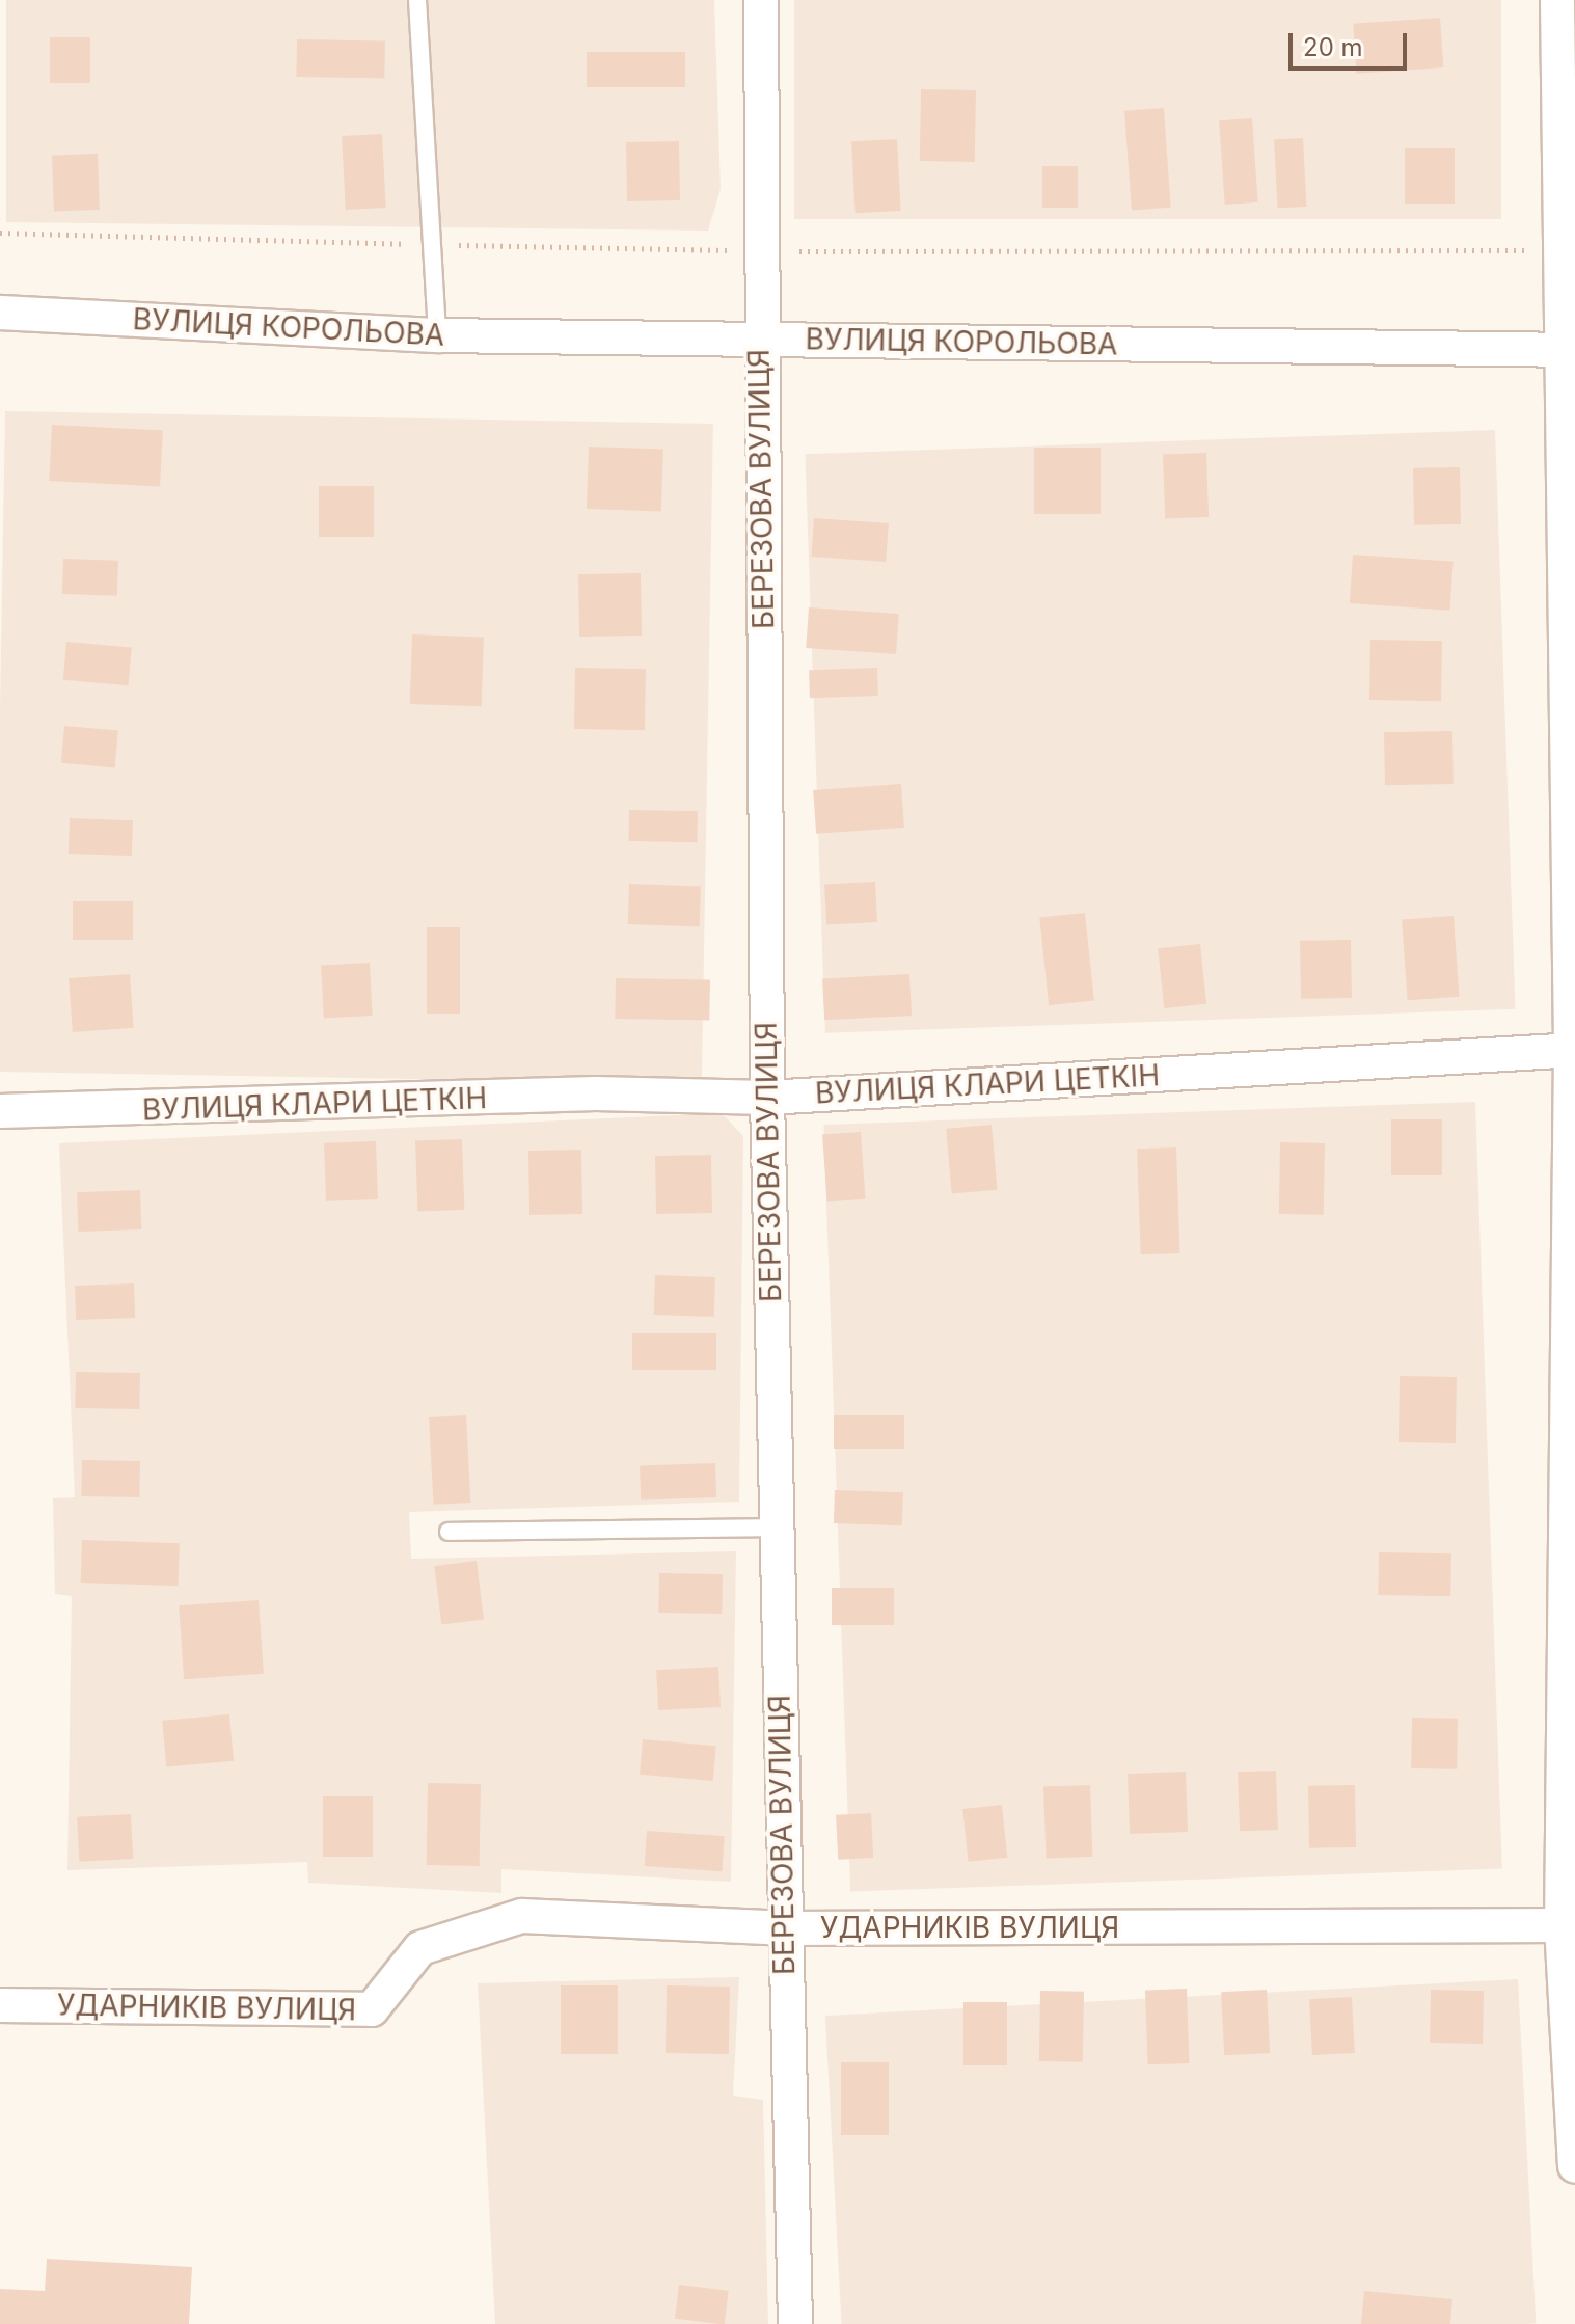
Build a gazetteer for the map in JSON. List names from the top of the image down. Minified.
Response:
{"streets":{"street":["ВУЛИЦЯ КОРОЛЬОВА","БЕРЕЗОВА ВУЛИЦЯ","ВУЛИЦЯ КЛАРИ ЦЕТКІН","УДАРНИКІВ ВУЛИЦЯ"]},"crossings":[["ВУЛИЦЯ КОРОЛЬОВА","БЕРЕЗОВА ВУЛИЦЯ"],["БЕРЕЗОВА ВУЛИЦЯ","ВУЛИЦЯ КЛАРИ ЦЕТКІН"],["БЕРЕЗОВА ВУЛИЦЯ","УДАРНИКІВ ВУЛИЦЯ"]],"scale_bar":"20 m"}
